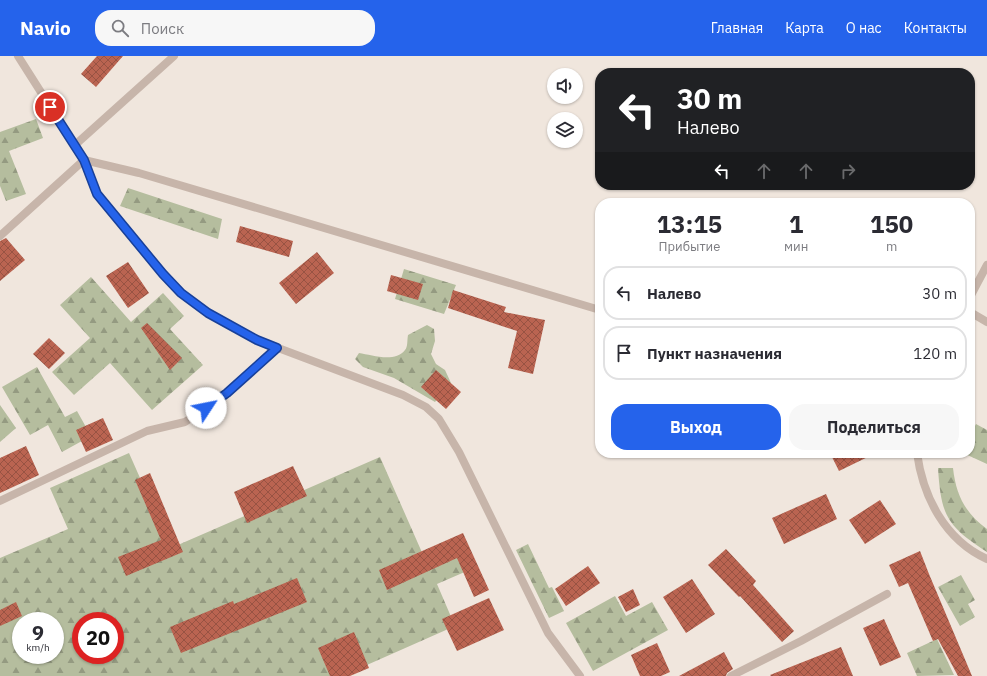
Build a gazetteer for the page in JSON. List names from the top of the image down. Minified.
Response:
{"page":{"header":"Navio","search":"Поиск","nav":["Главная","Карта","О нас","Контакты"],"turn":["30 m","Налево"],"eta":["13:15","Прибытие","1","мин","150","m"],"list":[{"name":"Налево","value":"30 m"},{"name":"Пункт назначения","value":"120 m"}],"buttons":["Выход","Поделиться"],"speed":"9 km/h","limit":"20"}}
